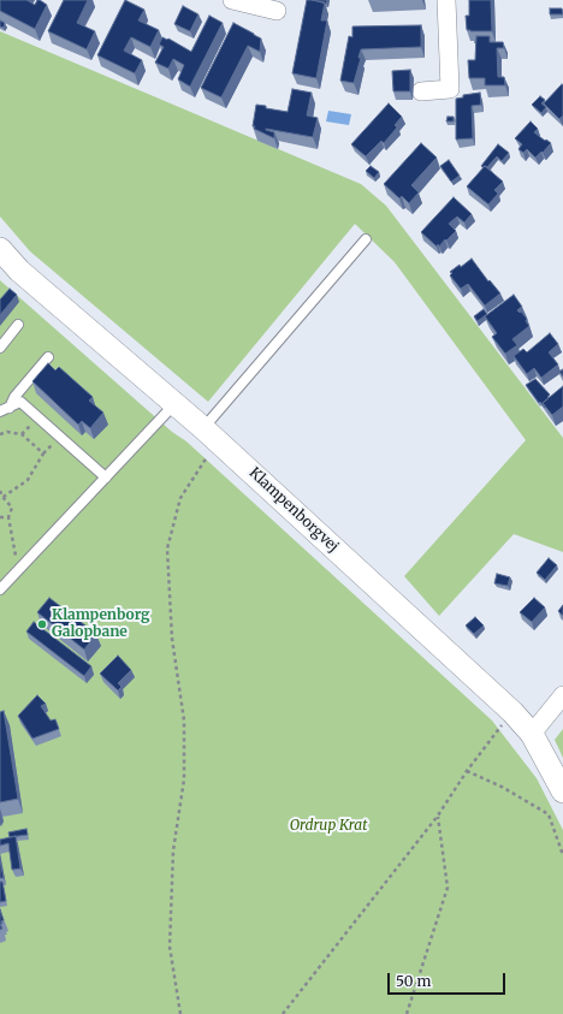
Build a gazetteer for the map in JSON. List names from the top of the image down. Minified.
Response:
{"streets":{"street":["Klampenborgvej"]},"parks":["Ordrup Krat"],"places":["Klampenborg Galopbane"],"scale_bar":"50 m"}
